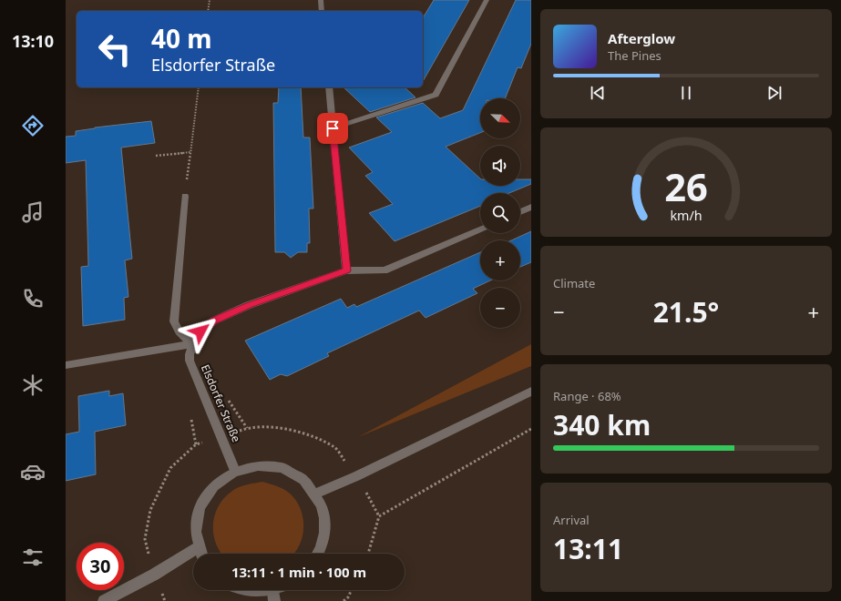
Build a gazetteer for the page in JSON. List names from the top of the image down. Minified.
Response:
{"streets":{"street":["Elsdorfer Straße"]},"north":"bottom right","page":{"tabs":"13:10","turn":["40 m","Elsdorfer Straße"],"song":["Afterglow","The Pines"],"map_buttons":["+","−"],"tile":["Climate",["Range · 68%","340 km"],["Arrival","13:11"]],"heat":["−","21.5°","+"],"limit":"30","trip":"13:11 · 1 min · 100 m","gauge":["26","km/h"]}}
